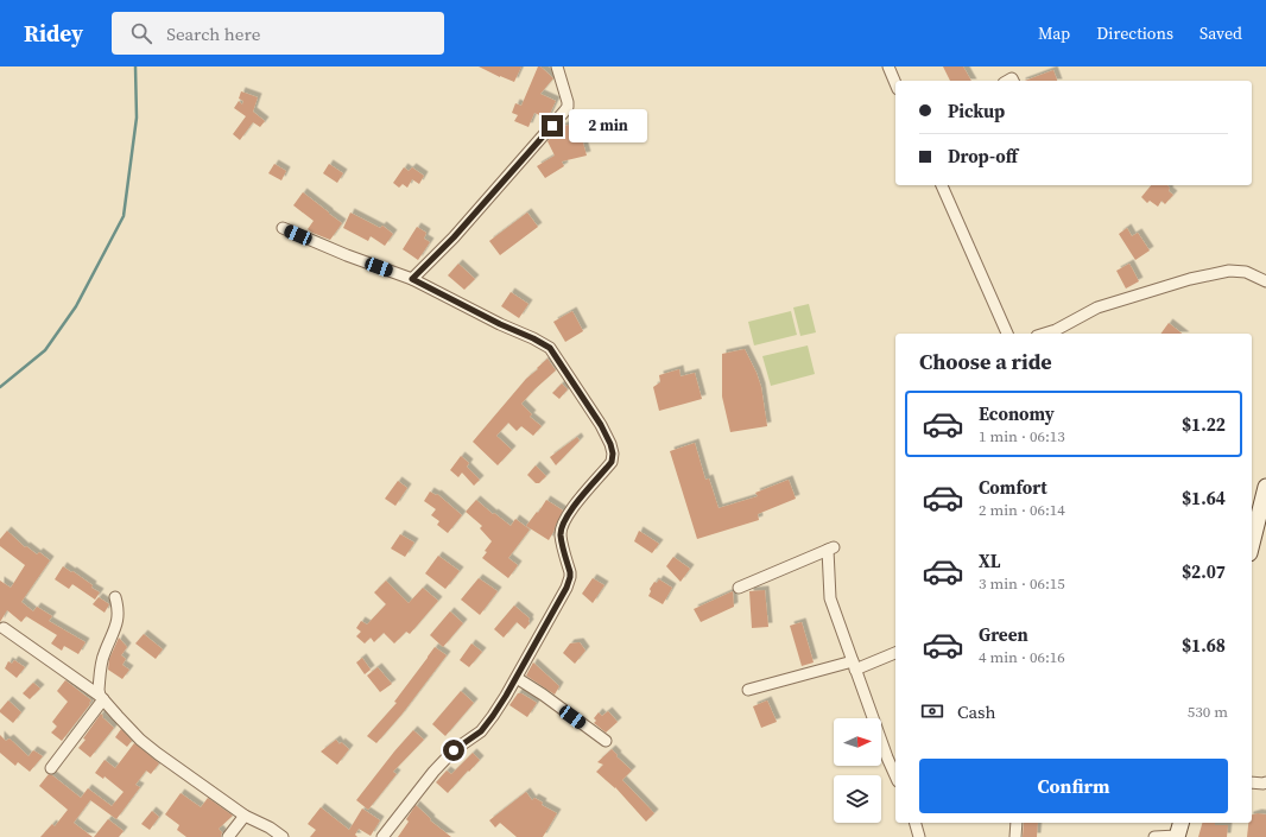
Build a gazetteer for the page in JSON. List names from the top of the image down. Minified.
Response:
{"north":"right","page":{"header":"Ridey","search":"Search here","nav":["Map","Directions","Saved"],"banner":["Pickup","Drop-off"],"bubble":"2 min","heading":"Choose a ride","list":[{"name":"Economy","note":"1 min · 06:13","value":"$1.22"},{"name":"Comfort","note":"2 min · 06:14","value":"$1.64"},{"name":"XL","note":"3 min · 06:15","value":"$2.07"},{"name":"Green","note":"4 min · 06:16","value":"$1.68"}],"pay":["Cash","530 m"],"buttons":"Confirm"}}
